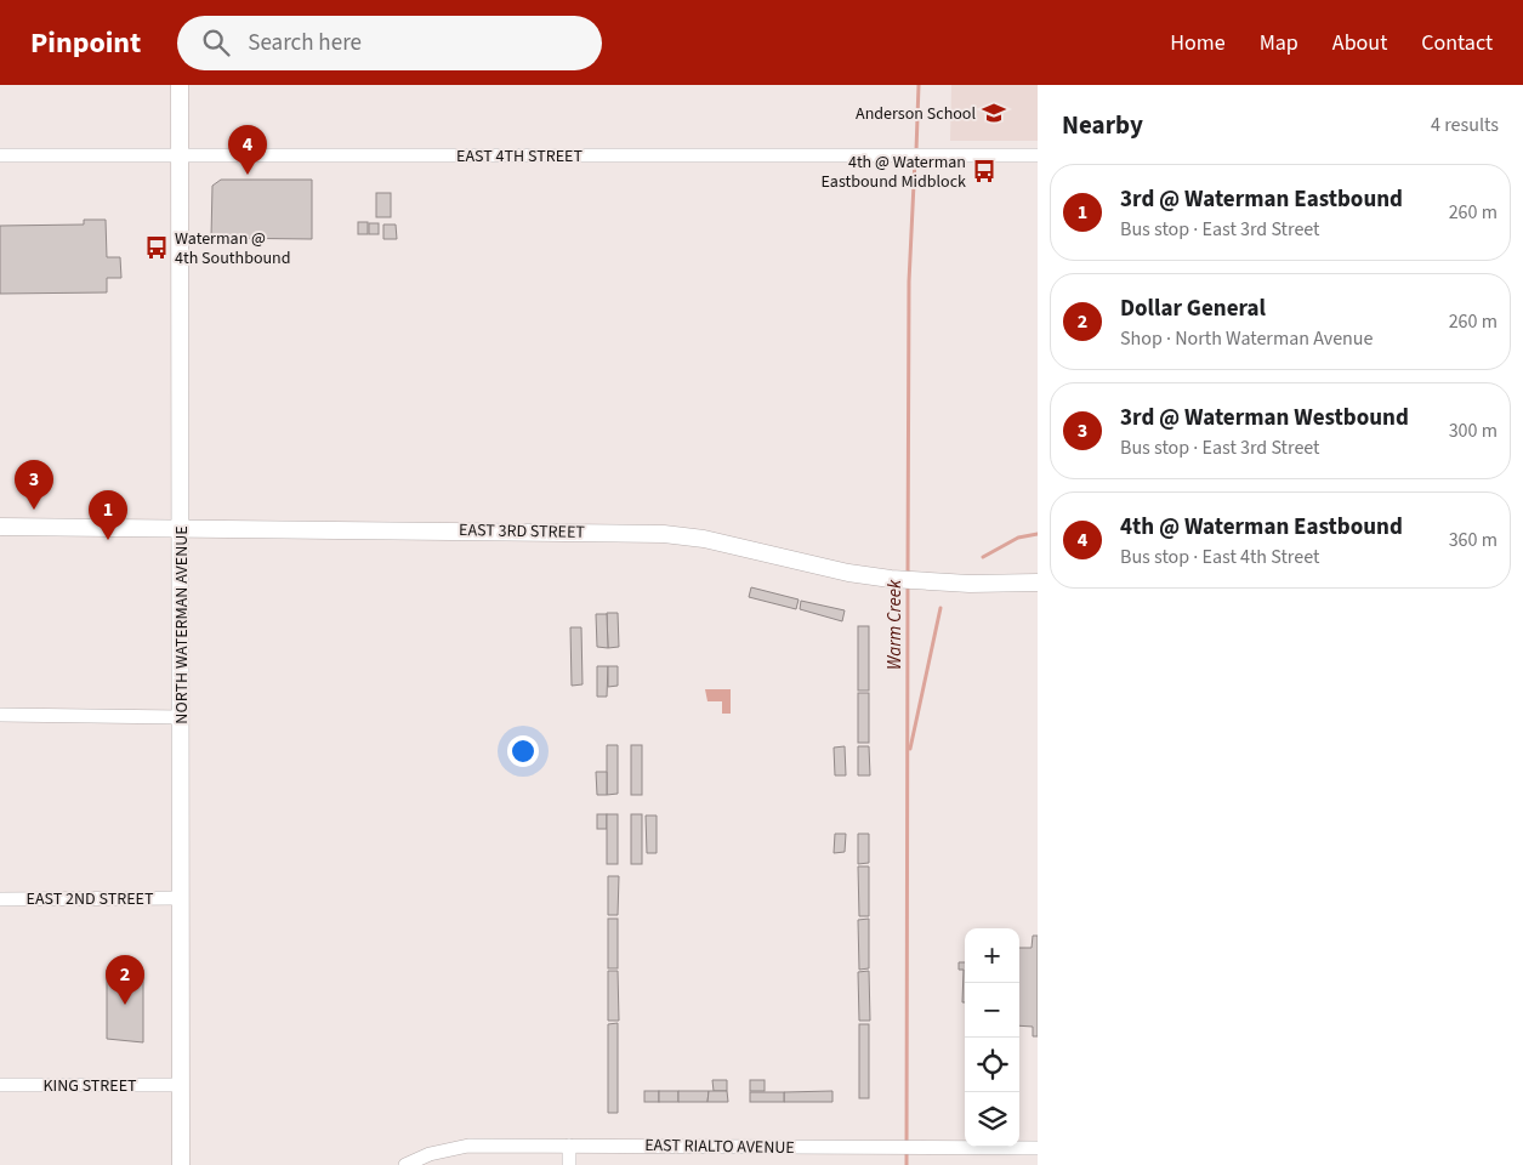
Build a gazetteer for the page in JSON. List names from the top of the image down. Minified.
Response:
{"streets":{"main road":["EAST 3RD STREET","NORTH WATERMAN AVENUE"],"street":["EAST 4TH STREET","EAST 2ND STREET","KING STREET","EAST RIALTO AVENUE"]},"crossings":[["EAST 4TH STREET","NORTH WATERMAN AVENUE"],["EAST 3RD STREET","NORTH WATERMAN AVENUE"],["NORTH WATERMAN AVENUE","EAST 2ND STREET"],["NORTH WATERMAN AVENUE","KING STREET"]],"water":["Warm Creek"],"places":{"school or university":["Anderson School"],"bus stop":["4th @ Waterman Eastbound Midblock","Waterman @ 4th Southbound"]},"page":{"header":"Pinpoint","search":"Search here","nav":["Home","Map","About","Contact"],"heading":["Nearby","4 results"],"pins":["4","3","1","2"],"list":[{"mark":"1","name":"3rd @ Waterman Eastbound","note":"Bus stop · East 3rd Street","value":"260 m"},{"mark":"2","name":"Dollar General","note":"Shop · North Waterman Avenue","value":"260 m"},{"mark":"3","name":"3rd @ Waterman Westbound","note":"Bus stop · East 3rd Street","value":"300 m"},{"mark":"4","name":"4th @ Waterman Eastbound","note":"Bus stop · East 4th Street","value":"360 m"}],"map_buttons":["+","−"]}}
